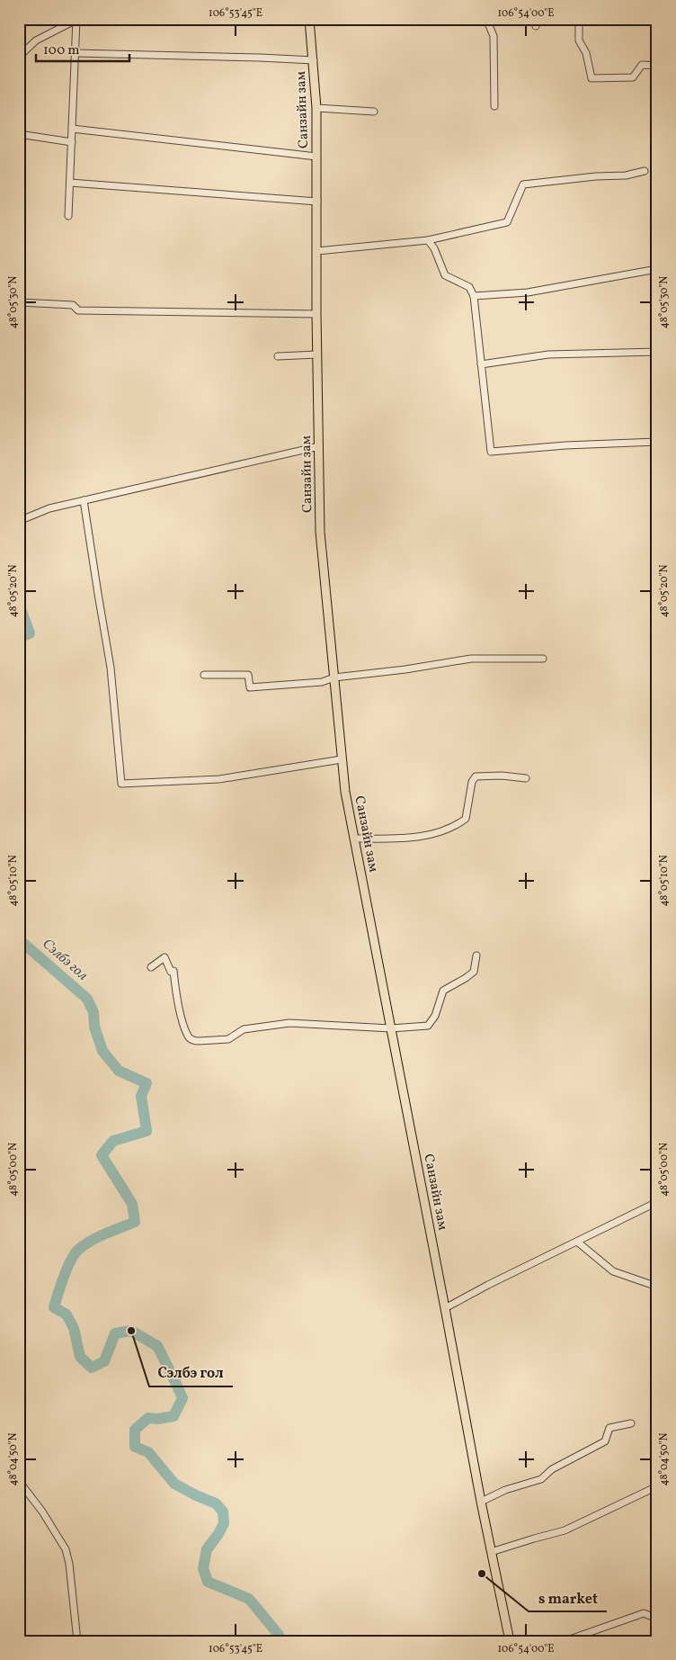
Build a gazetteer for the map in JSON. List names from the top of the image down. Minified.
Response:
{"streets":{"main road":["Санзайн зам"]},"water":["Сэлбэ гол"],"places":["Сэлбэ гол","s market"],"scale_bar":"100 m","coordinates":["106°53'45\"E","106°54'00\"E","48°05'30\"N","48°05'20\"N","48°05'10\"N","48°05'00\"N","48°04'50\"N"]}
